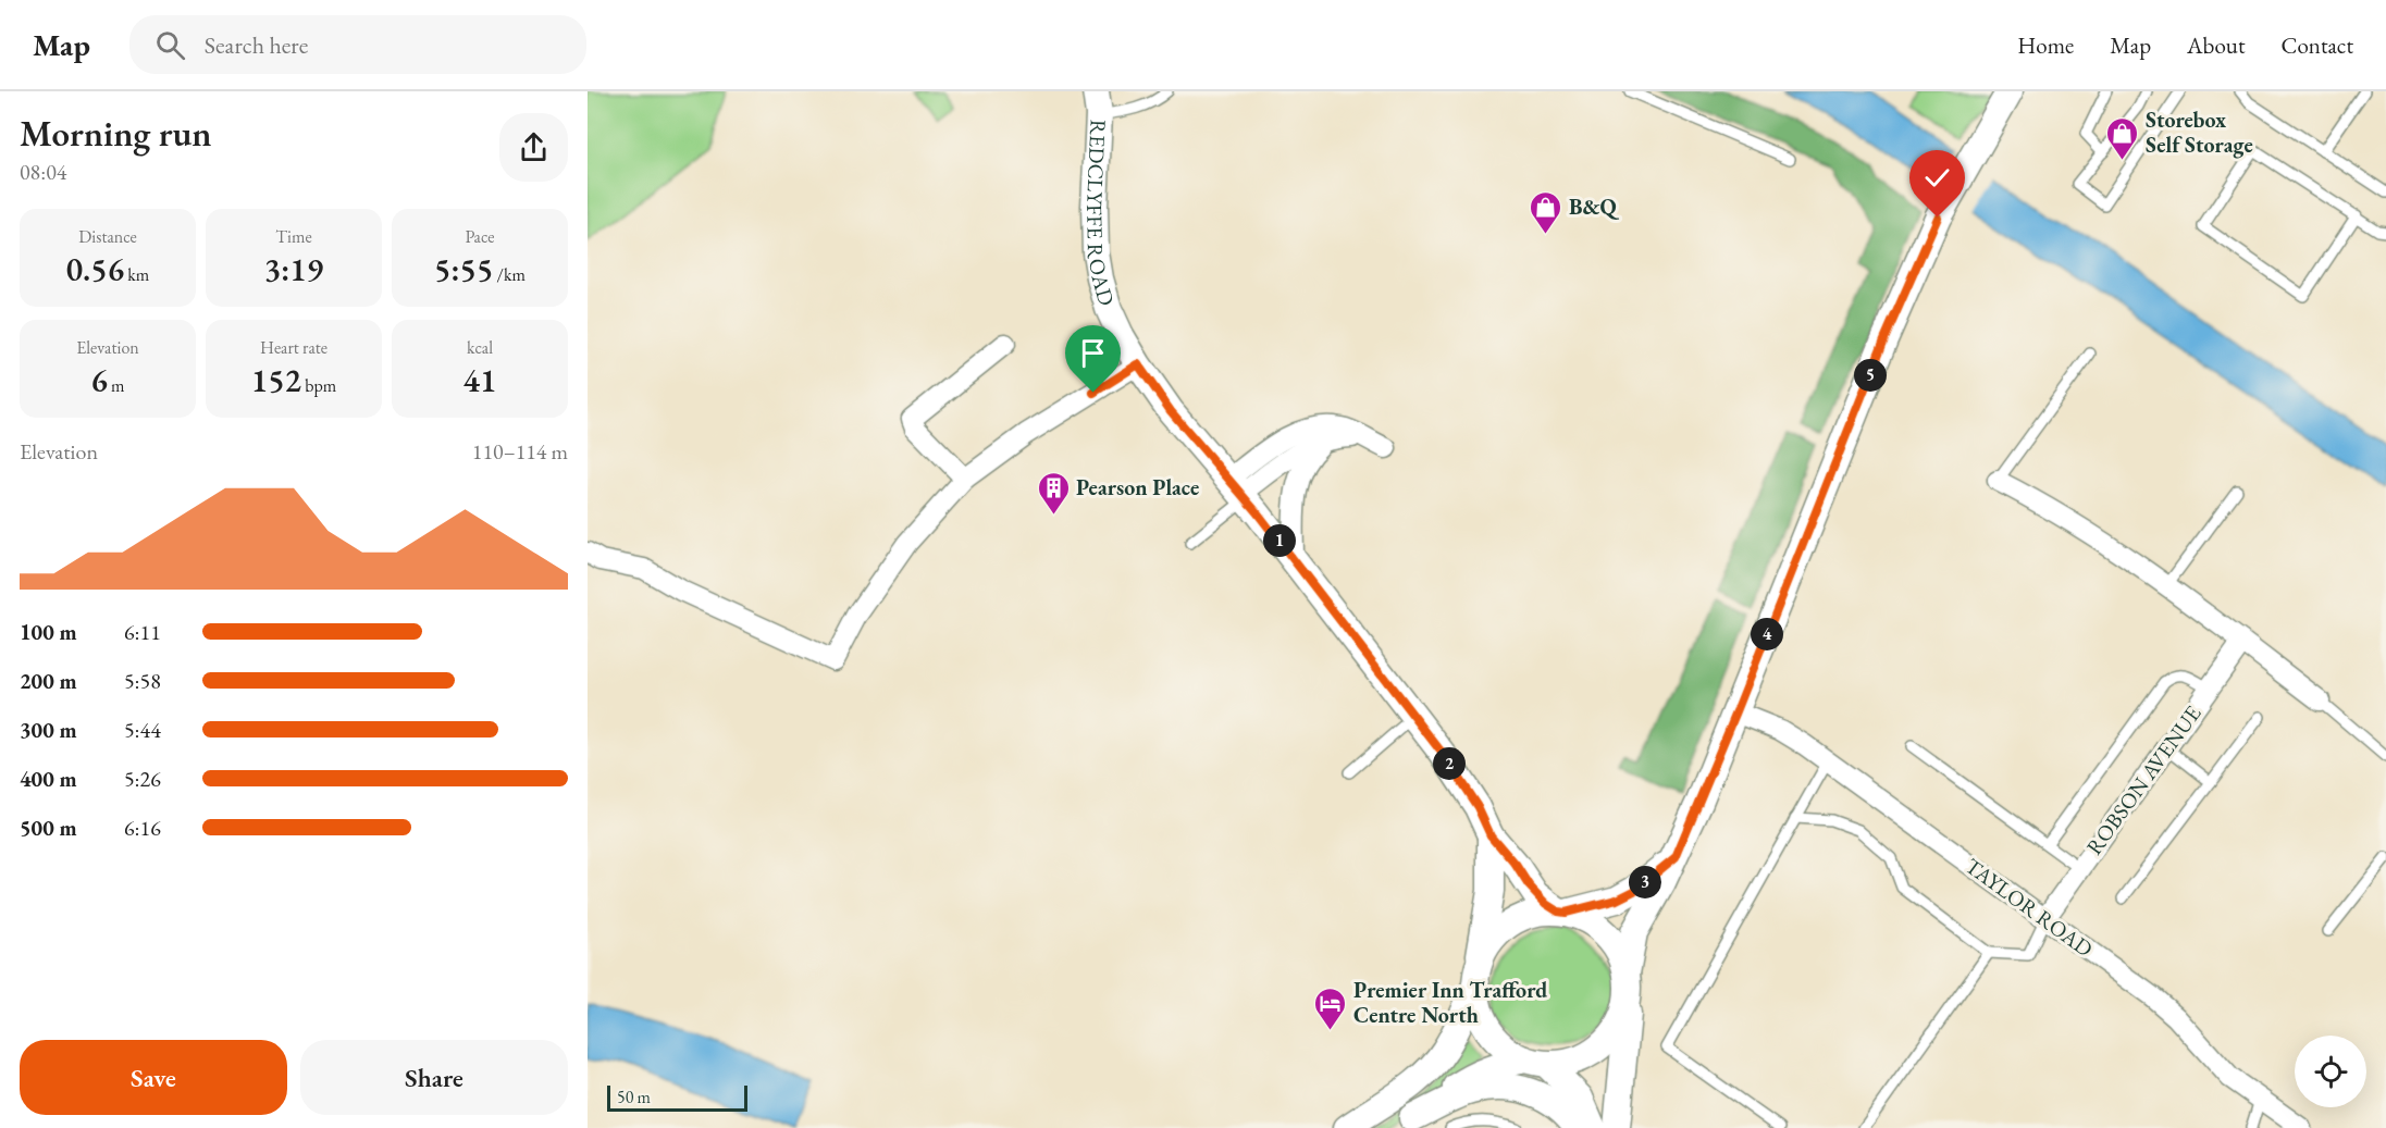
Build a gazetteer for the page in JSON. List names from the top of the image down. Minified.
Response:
{"streets":{"main road":["REDCLYFFE ROAD"],"street":["ROBSON AVENUE","TAYLOR ROAD"]},"crossings":[["ROBSON AVENUE","TAYLOR ROAD"]],"places":{"shop":["Storebox Self Storage","B&Q"],"building":["Pearson Place"],"hotel":["Premier Inn Trafford Centre North"]},"scale_bar":"50 m","page":{"header":"Map","search":"Search here","nav":["Home","Map","About","Contact"],"heading":["Morning run","08:04"],"stats":[["Distance","0.56 km"],["Time","3:19"],["Pace","5:55 /km"],["Elevation","6 m"],["Heart rate","152 bpm"],["kcal","41"]],"pins":["5","1","4","2","3"],"chart":["Elevation","110–114 m"],"list":[{"name":"100 m","note":"6:11"},{"name":"200 m","note":"5:58"},{"name":"300 m","note":"5:44"},{"name":"400 m","note":"5:26"},{"name":"500 m","note":"6:16"}],"buttons":["Save","Share"],"scale":"50 m"}}
